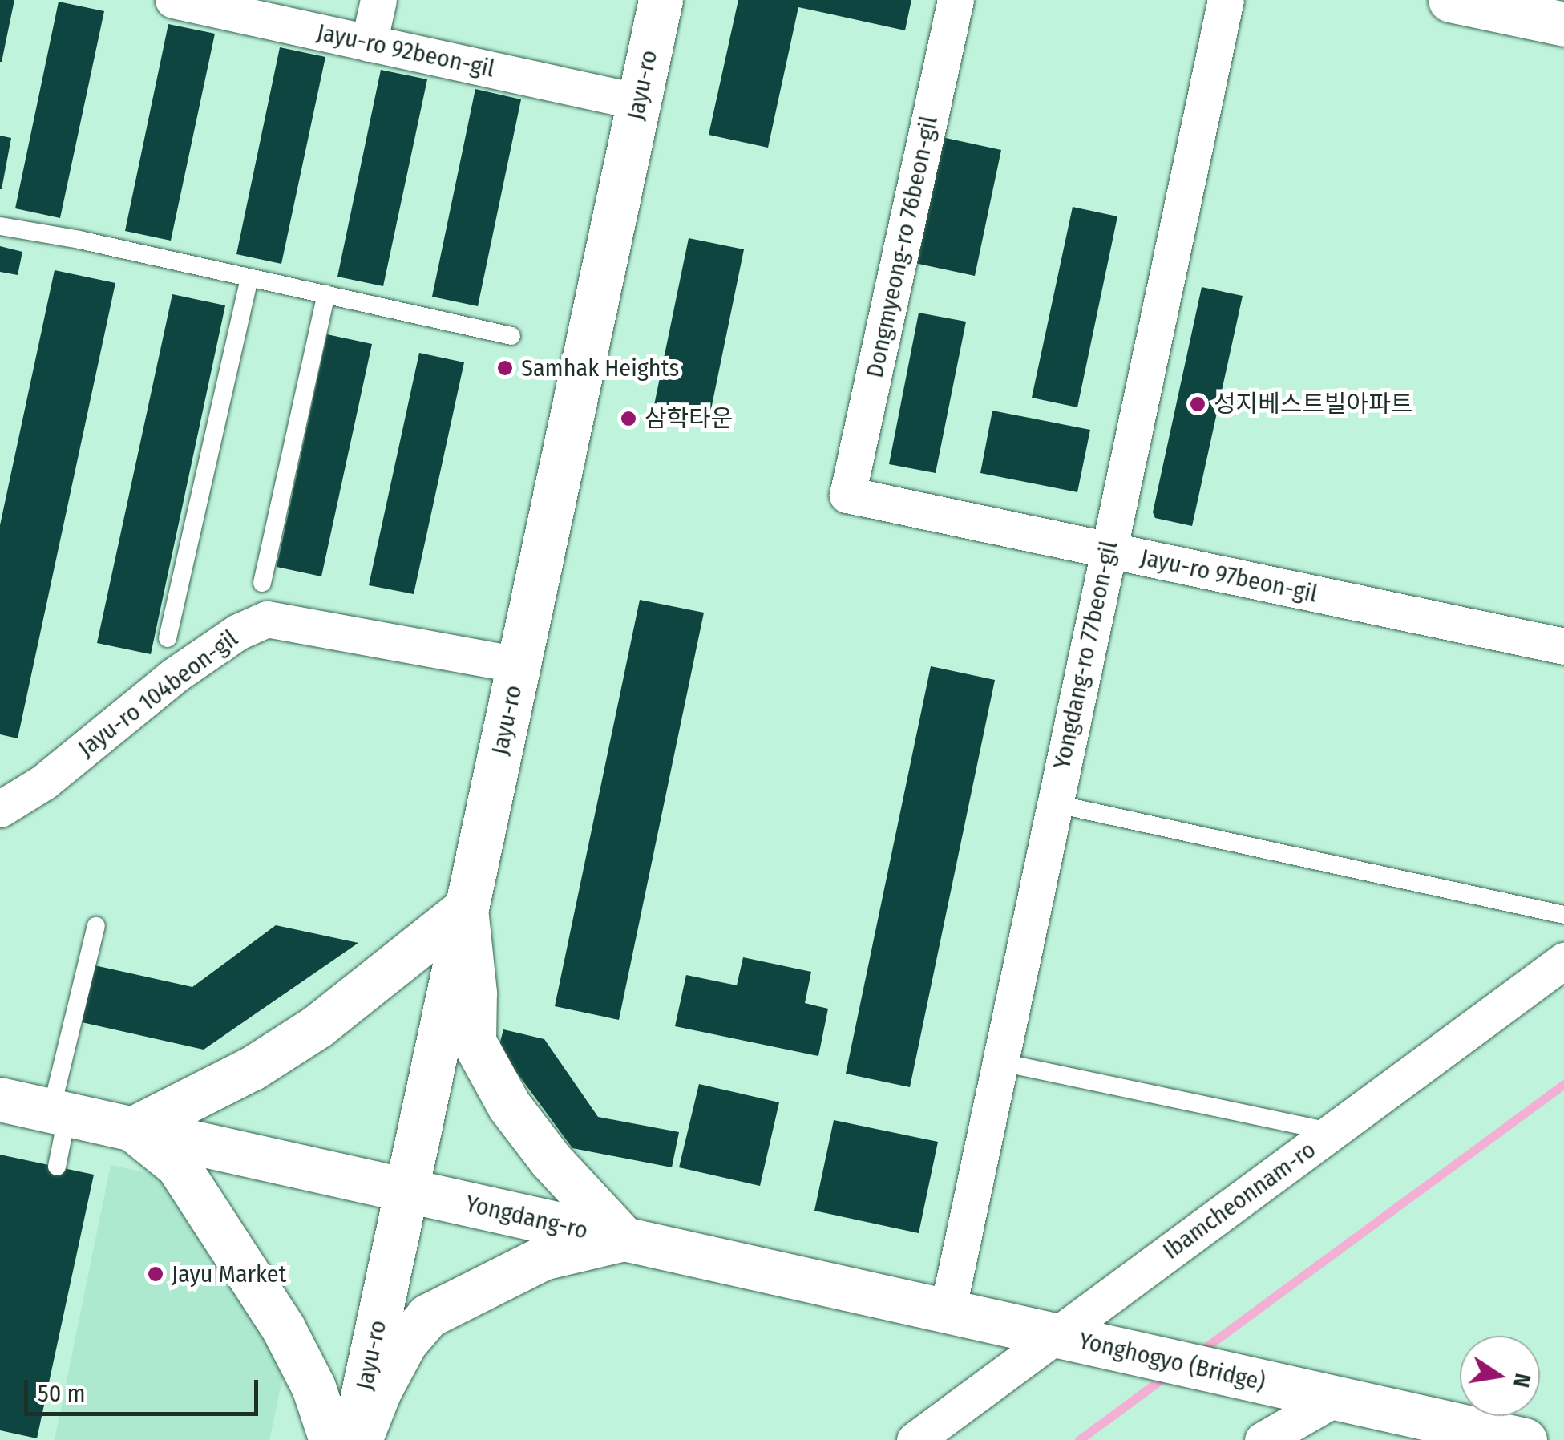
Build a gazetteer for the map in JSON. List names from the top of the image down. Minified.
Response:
{"streets":{"street":["Jayu-ro 92beon-gil","Jayu-ro","Dongmyeong-ro 76beon-gil","Jayu-ro 97beon-gil","Yongdang-ro 77beon-gil","Jayu-ro 104beon-gil","Ibamcheonnam-ro","Yongdang-ro","Yonghogyo (Bridge)"]},"crossings":[["Jayu-ro 92beon-gil","Jayu-ro"],["Jayu-ro","Jayu-ro 104beon-gil"],["Jayu-ro","Yongdang-ro"],["Dongmyeong-ro 76beon-gil","Jayu-ro 97beon-gil"],["Jayu-ro 97beon-gil","Yongdang-ro 77beon-gil"],["Yongdang-ro 77beon-gil","Yongdang-ro"],["Ibamcheonnam-ro","Yongdang-ro"],["Ibamcheonnam-ro","Yonghogyo (Bridge)"],["Yongdang-ro","Yonghogyo (Bridge)"]],"places":["Samhak Heights","성지베스트빌아파트","삼학타운","Jayu Market"],"scale_bar":"50 m","north":"right"}
